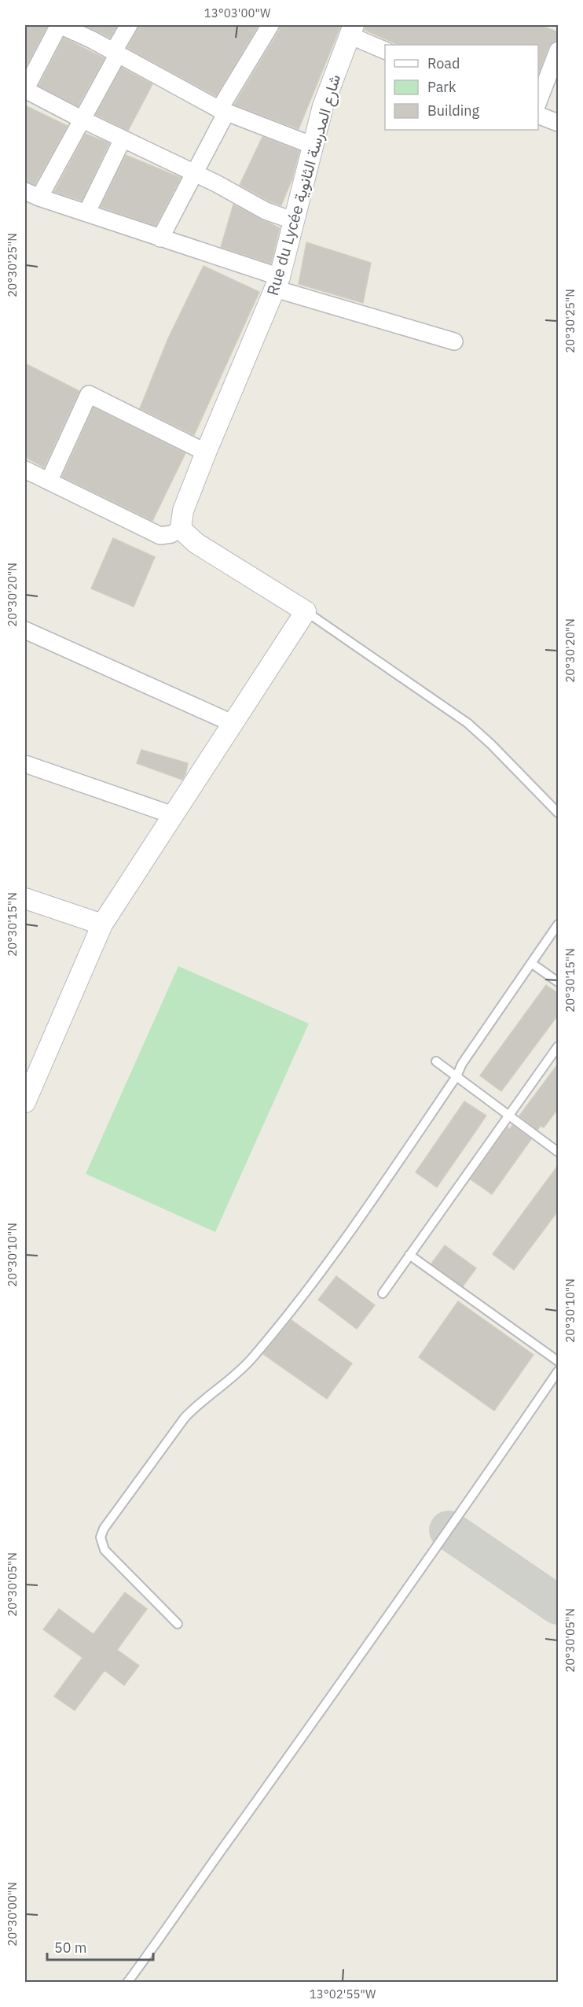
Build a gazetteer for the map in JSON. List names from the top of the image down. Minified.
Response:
{"streets":{"street":["Rue du Lycée شارع المدرسة الثانوية"]},"legend":["Road","Park","Building"],"scale_bar":"50 m","coordinates":["13°03'00\"W","20°30'25\"N","20°30'20\"N","20°30'15\"N","20°30'10\"N","20°30'05\"N","20°30'00\"N","13°02'55\"W"]}
